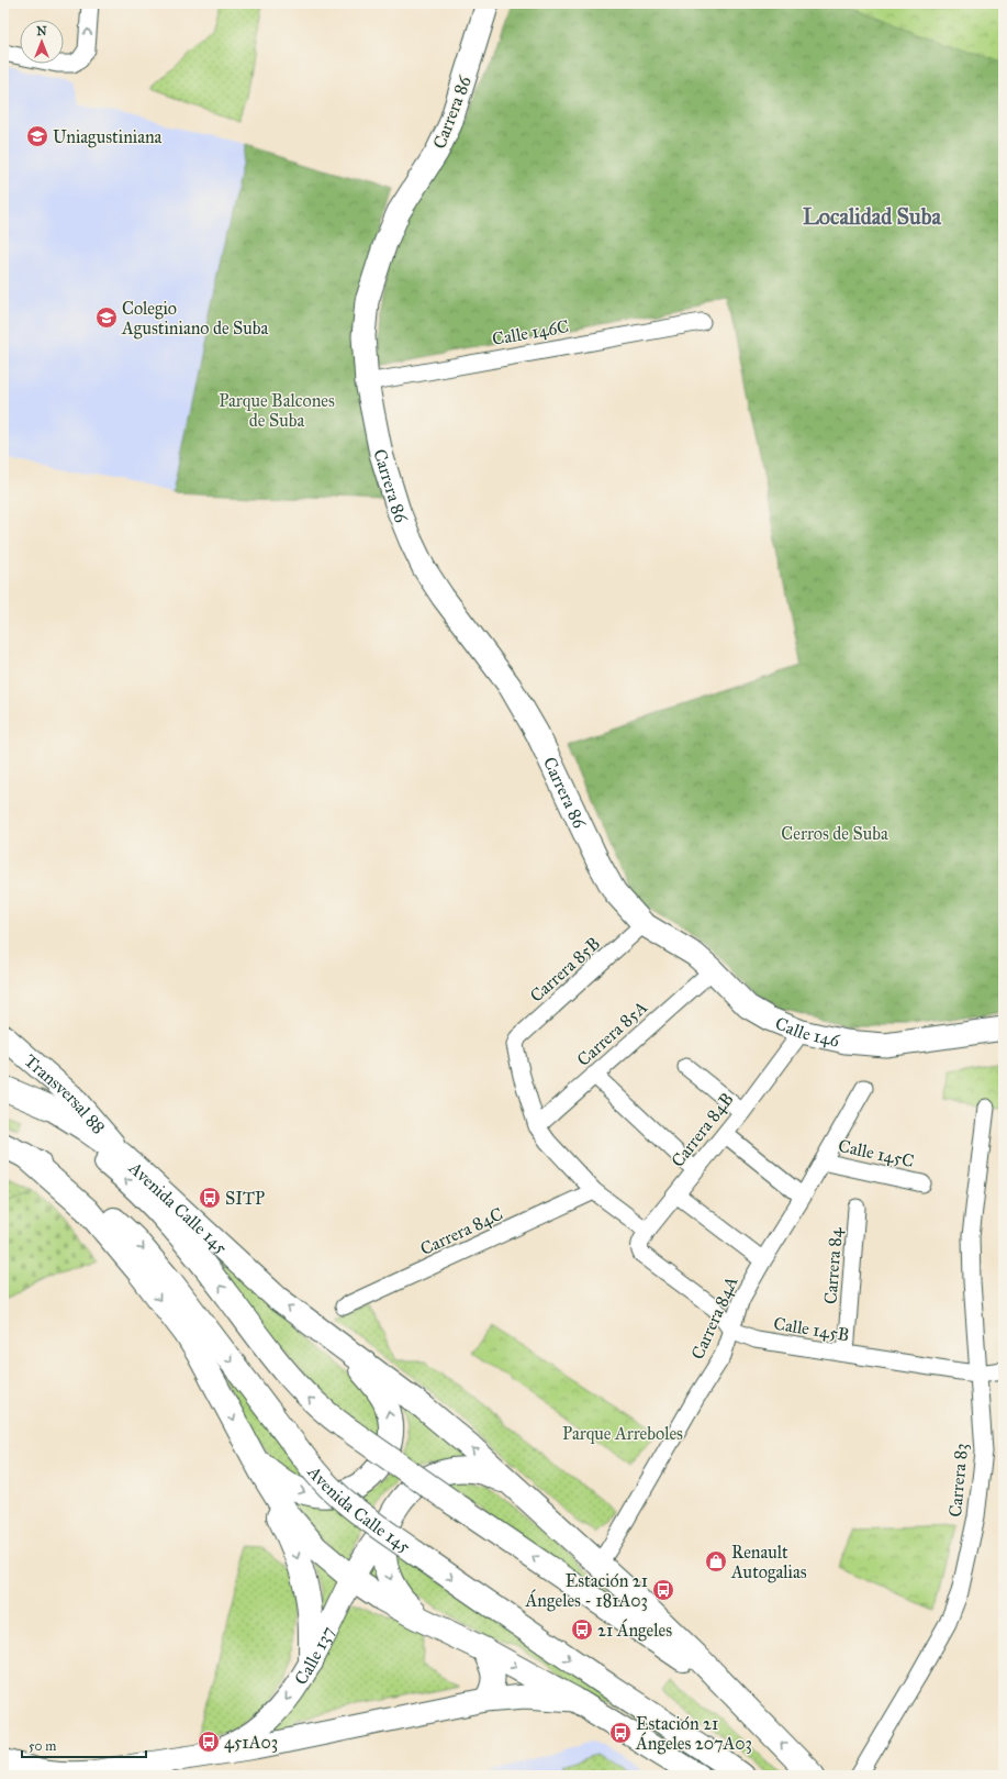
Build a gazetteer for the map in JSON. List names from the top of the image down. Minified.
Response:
{"streets":{"main road":["Avenida Calle 145"],"street":["Carrera 86","Calle 146C","Carrera 85B","Calle 146","Carrera 85A","Transversal 88","Carrera 84B","Calle 145C","Carrera 84C","Carrera 84","Carrera 84A","Calle 145B","Carrera 83","Calle 137"]},"crossings":[["Carrera 86","Calle 146C"],["Carrera 86","Carrera 85B"],["Carrera 86","Calle 146"],["Carrera 85B","Calle 146"],["Carrera 85B","Carrera 85A"],["Calle 146","Carrera 85A"],["Calle 146","Carrera 84B"],["Transversal 88","Avenida Calle 145"],["Carrera 84B","Carrera 84A"],["Carrera 84B","Calle 145B"],["Calle 145C","Carrera 84A"],["Avenida Calle 145","Carrera 84A"],["Avenida Calle 145","Calle 137"],["Carrera 84","Calle 145B"],["Carrera 84A","Calle 145B"],["Calle 145B","Carrera 83"]],"districts":["Localidad Suba"],"parks":["Parque Balcones de Suba","Cerros de Suba","Parque Arreboles"],"places":{"school or university":["Uniagustiniana","Colegio Agustiniano de Suba"],"bus stop":["SITP","Estación 21 Ángeles - 181A03","21 Ángeles","Estación 21 Ángeles 207A03","451A03"],"shop":["Renault Autogalias"]},"scale_bar":"50 m","north":"top"}
